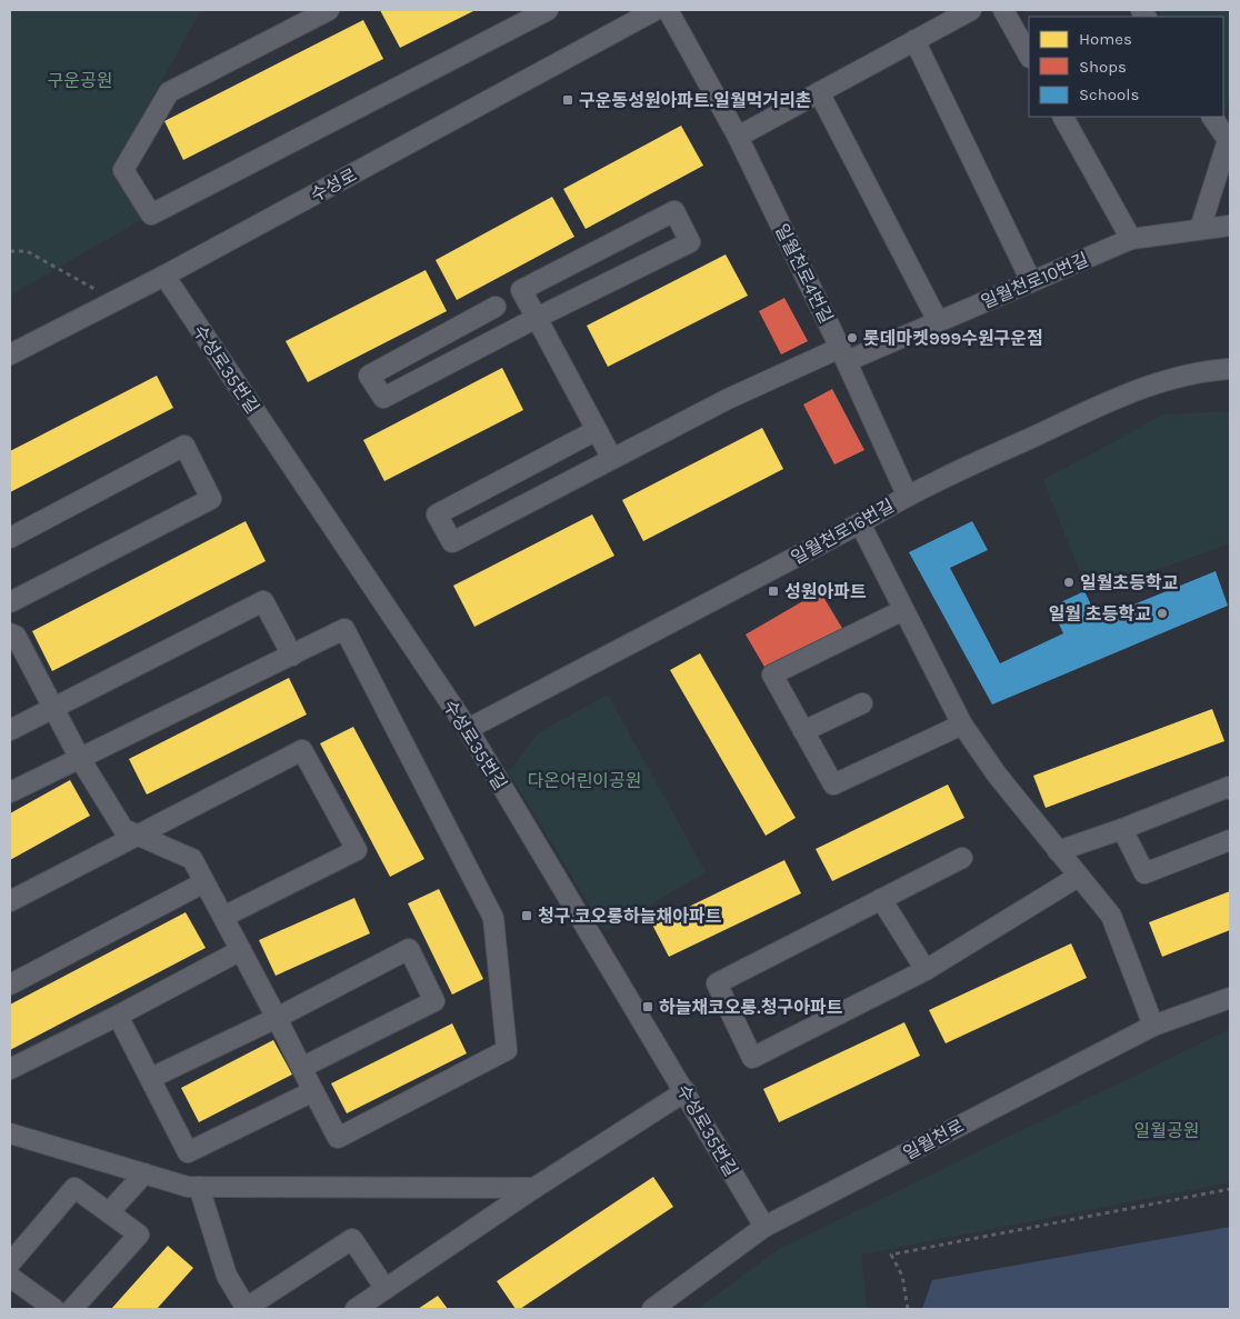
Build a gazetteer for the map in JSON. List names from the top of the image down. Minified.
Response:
{"streets":{"street":["수성로","일월천로4번길","일월천로10번길","수성로35번길","일월천로16번길","일월천로"]},"crossings":[["수성로","수성로35번길"],["일월천로4번길","일월천로10번길"],["일월천로4번길","일월천로16번길"],["수성로35번길","일월천로16번길"],["수성로35번길","일월천로"]],"parks":["구운공원","다온어린이공원","일월공원"],"places":{"transit":["구운동성원아파트.일월먹거리촌","성원아파트","청구.코오롱하늘채아파트","하늘채코오롱.청구아파트"],"other":["롯데마켓999수원구운점","일월초등학교","일월 초등학교"]},"legend":["Homes","Shops","Schools"]}
